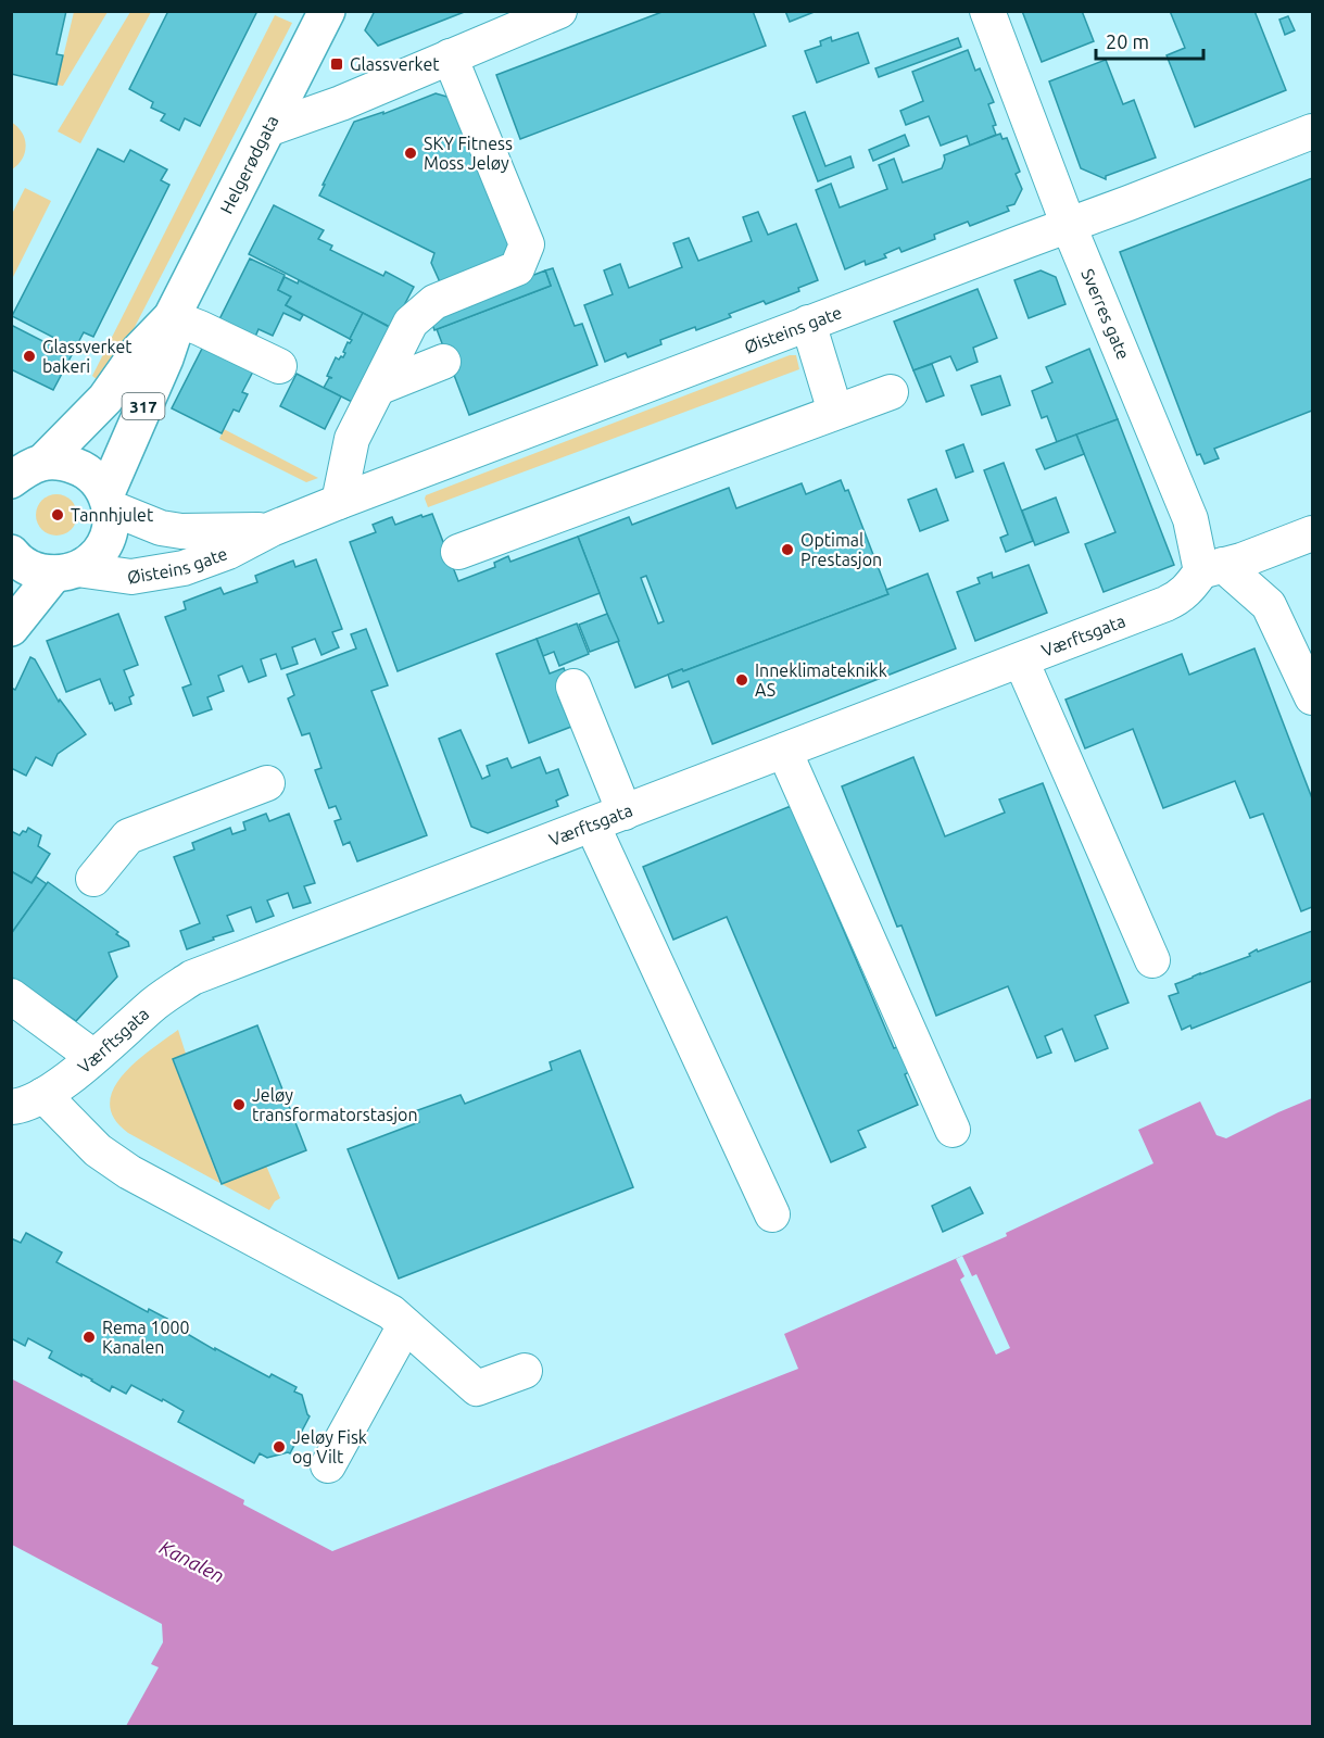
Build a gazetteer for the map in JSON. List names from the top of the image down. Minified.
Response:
{"streets":{"main road":["Helgerødgata","317"],"street":["Sverres gate","Øisteins gate","Værftsgata"]},"crossings":[["Helgerødgata","Øisteins gate"],["Helgerødgata","317"],["Sverres gate","Øisteins gate"],["Sverres gate","Værftsgata"],["Øisteins gate","317"]],"water":["Kanalen"],"places":{"transit":["Glassverket"],"other":["SKY Fitness Moss Jeløy","Glassverket bakeri","Tannhjulet","Optimal Prestasjon","Inneklimateknikk AS","Jeløy transformatorstasjon","Rema 1000 Kanalen","Jeløy Fisk og Vilt"]},"scale_bar":"20 m"}
